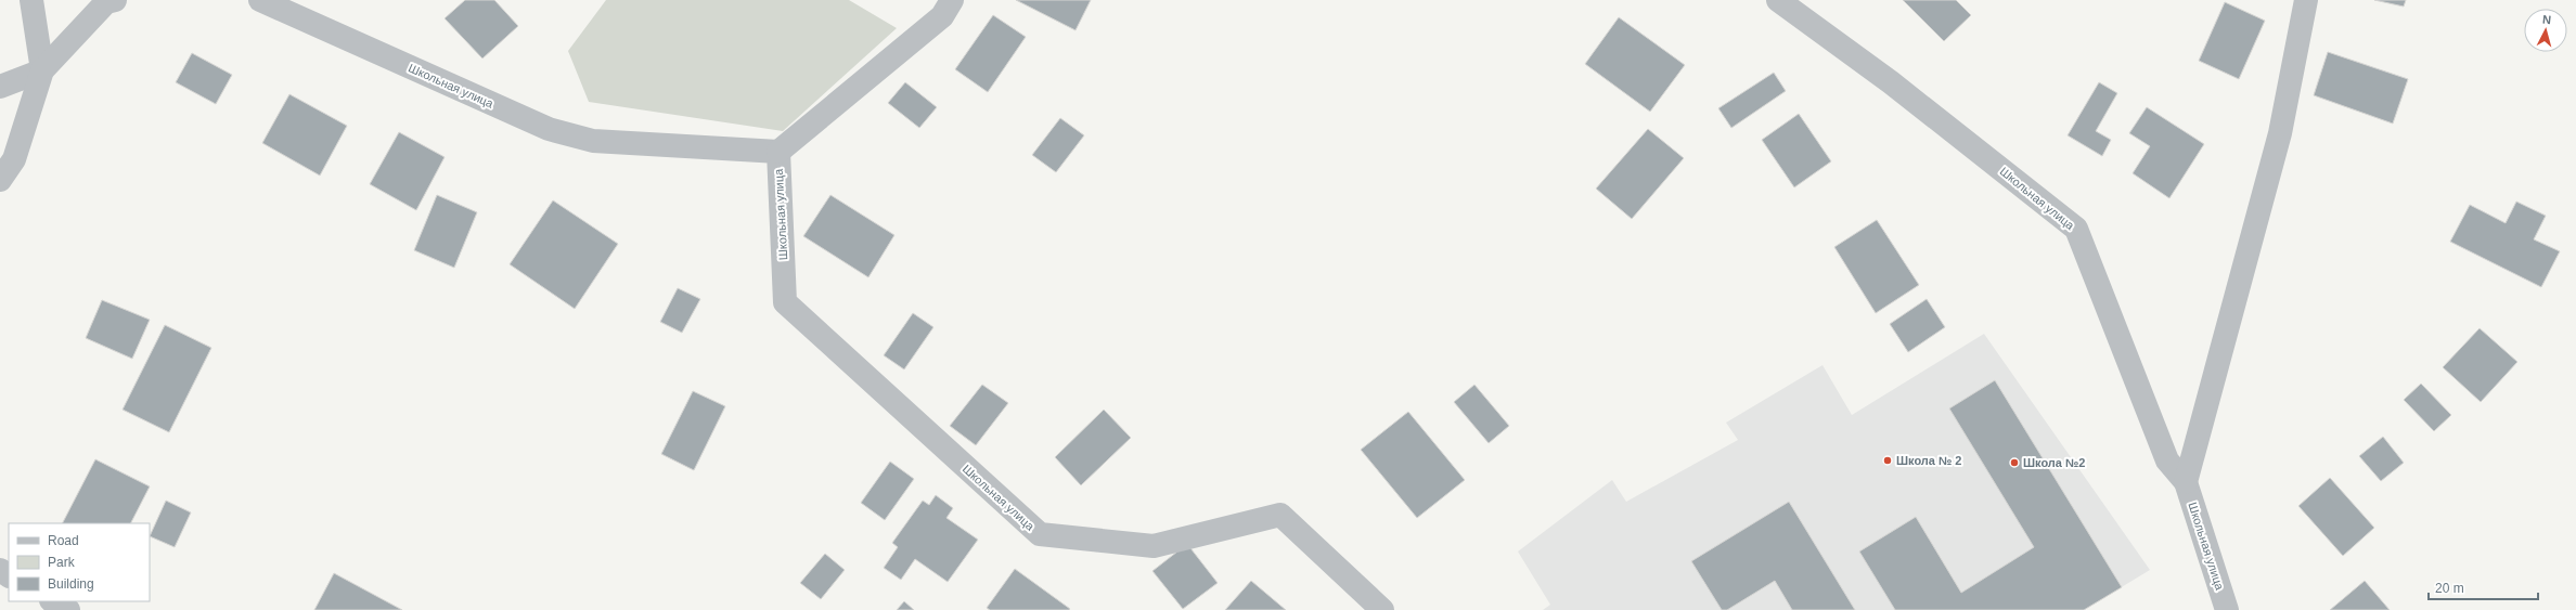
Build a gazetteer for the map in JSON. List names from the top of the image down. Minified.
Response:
{"streets":{"street":["Школьная улица"]},"places":["Школа № 2","Школа №2"],"legend":["Road","Park","Building"],"scale_bar":"20 m","north":"top"}
